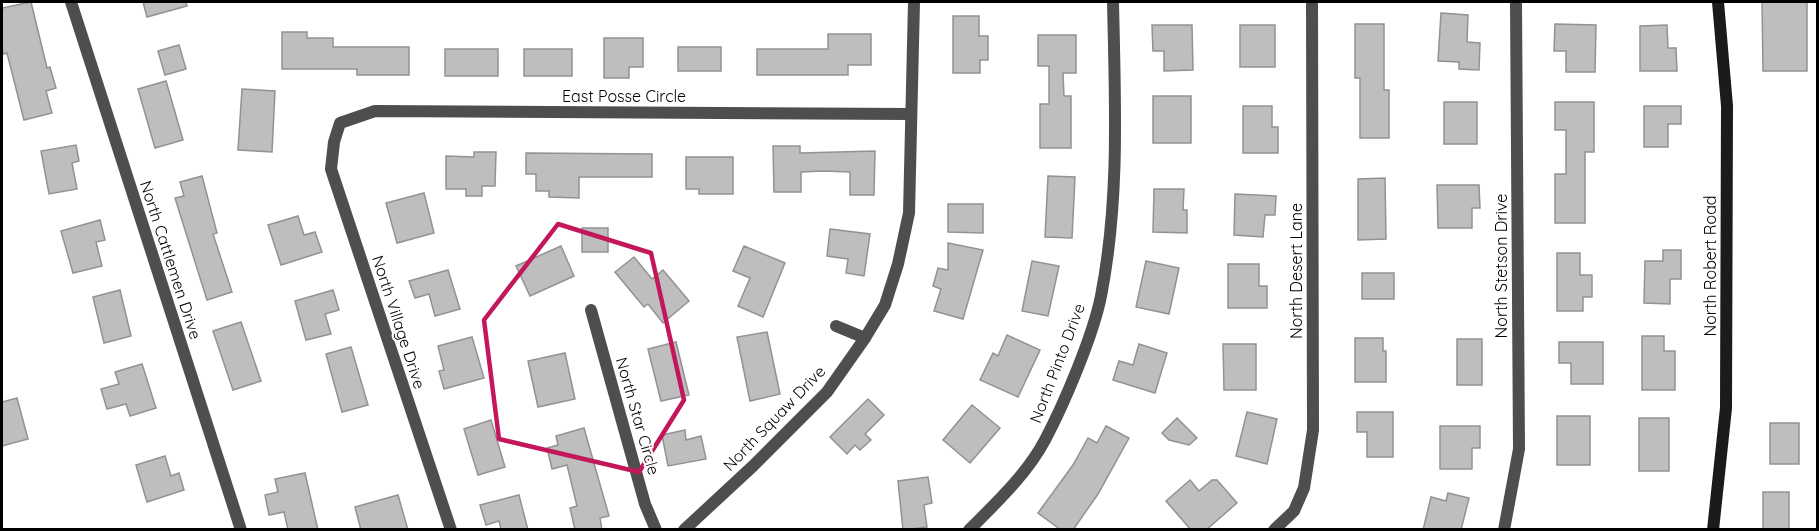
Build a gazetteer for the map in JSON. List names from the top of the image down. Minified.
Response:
{"streets":{"main road":["North Robert Road"],"street":["East Posse Circle","North Cattlemen Drive","North Stetson Drive","North Desert Lane","North Village Drive","North Pinto Drive","North Star Circle","North Squaw Drive"]},"crossings":[["East Posse Circle","North Village Drive"],["East Posse Circle","North Squaw Drive"]]}
